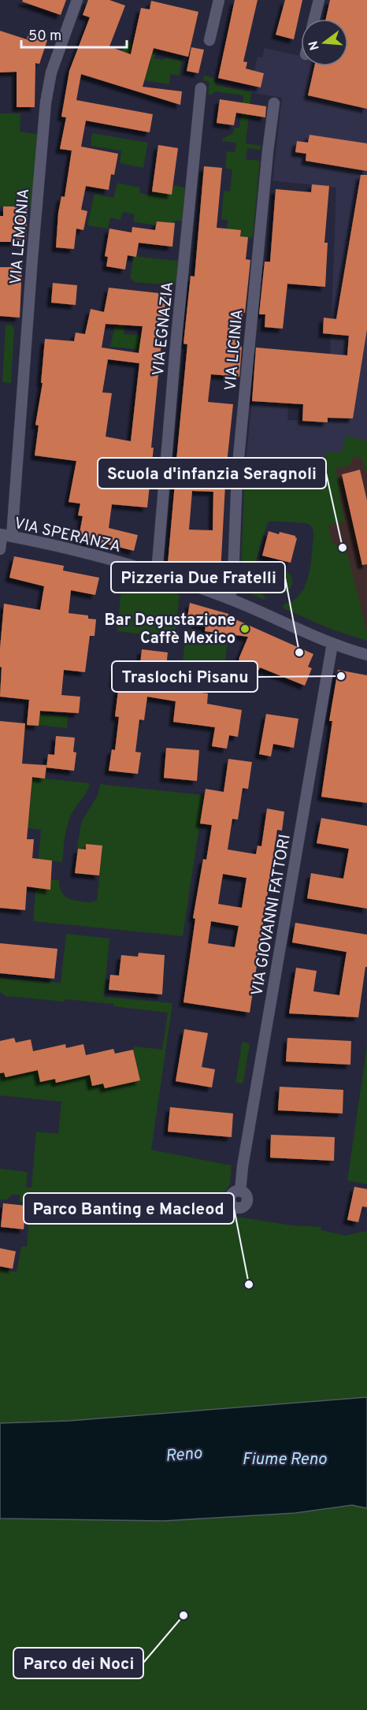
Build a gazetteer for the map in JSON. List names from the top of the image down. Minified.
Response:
{"streets":{"street":["VIA LEMONIA","VIA EGNAZIA","VIA LICINIA","VIA SPERANZA","VIA GIOVANNI FATTORI"]},"crossings":[["VIA LEMONIA","VIA SPERANZA"],["VIA EGNAZIA","VIA SPERANZA"],["VIA LICINIA","VIA SPERANZA"],["VIA SPERANZA","VIA GIOVANNI FATTORI"]],"water":["Reno","Fiume Reno"],"places":["Scuola d'infanzia Seragnoli","Bar Degustazione Caffè Mexico","Pizzeria Due Fratelli","Traslochi Pisanu","Parco Banting e Macleod","Parco dei Noci"],"scale_bar":"50 m","north":"left"}
